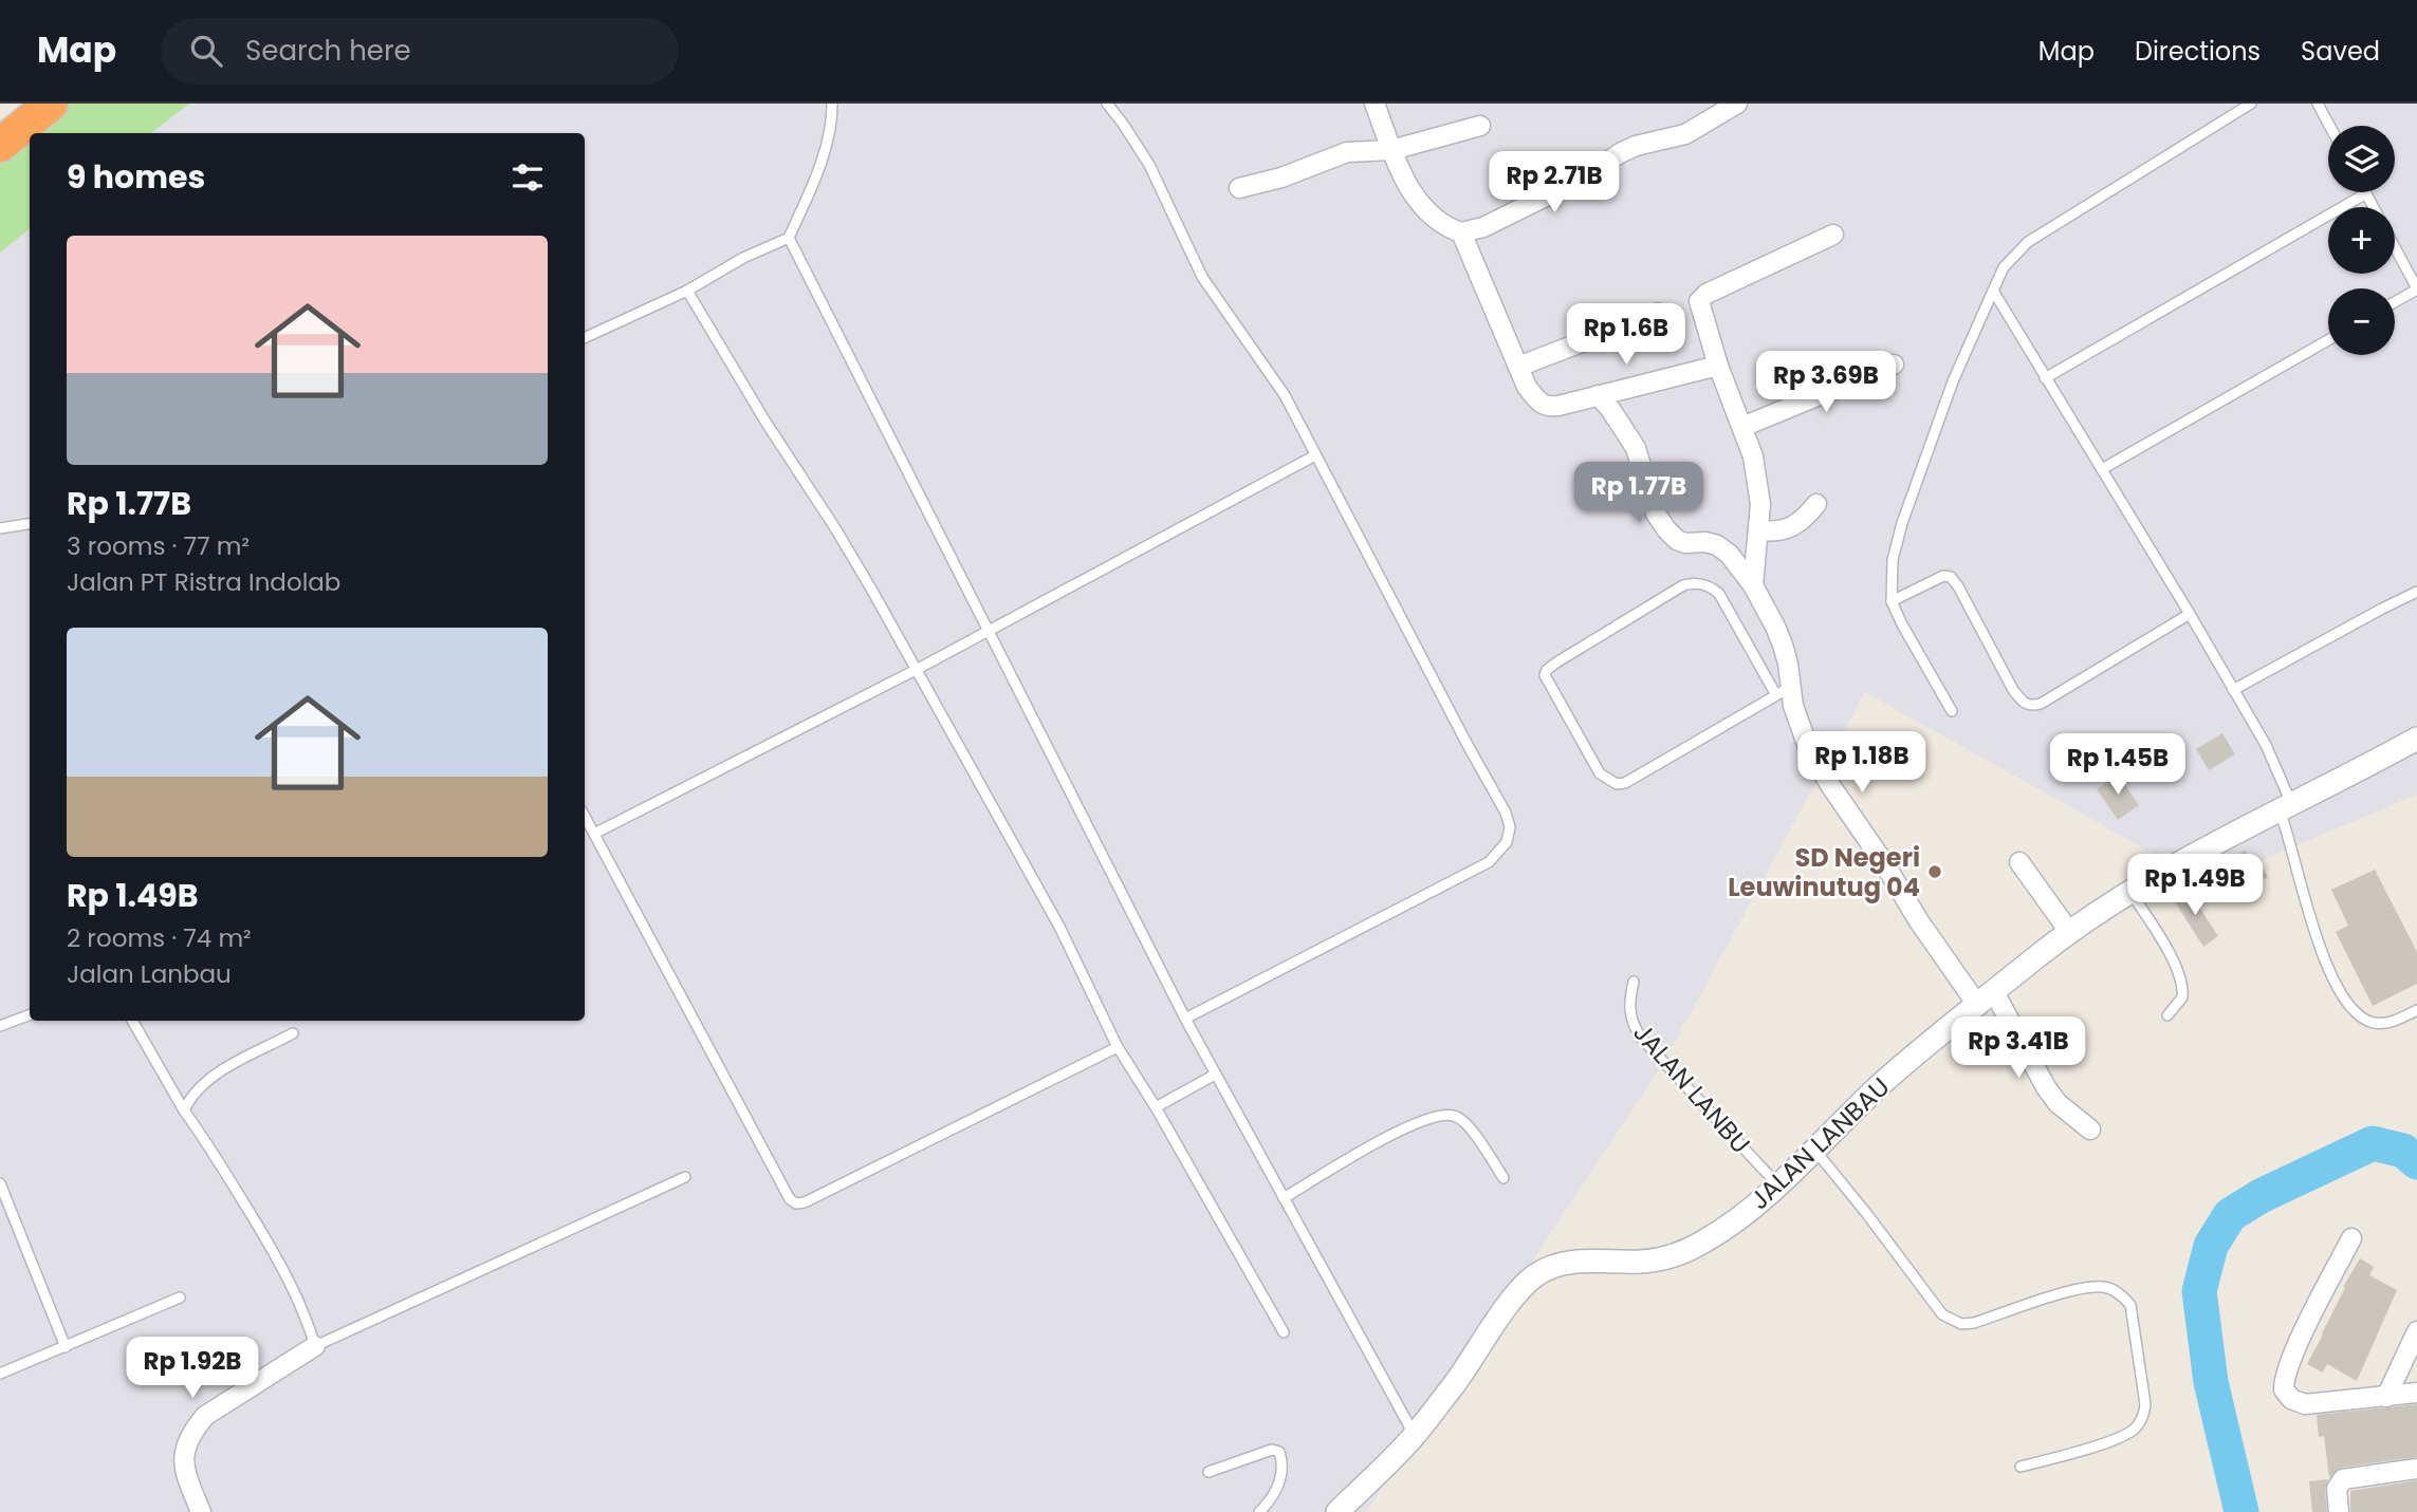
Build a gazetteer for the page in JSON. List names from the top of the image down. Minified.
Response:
{"streets":{"street":["JALAN LANBAU"],"lane":["JALAN LANBU"]},"crossings":[["JALAN LANBU","JALAN LANBAU"]],"places":["SD Negeri Leuwinutug 04"],"page":{"header":"Map","search":"Search here","nav":["Map","Directions","Saved"],"map_buttons":["+","−"],"heading":"9 homes","price":["Rp 2.71B","Rp 1.6B","Rp 3.69B","Rp 1.77B","Rp 1.18B","Rp 1.45B","Rp 1.49B","Rp 3.41B","Rp 1.92B"],"list":[{"name":"Rp 1.77B","note":"3 rooms · 77 m² · Jalan PT Ristra Indolab"},{"name":"Rp 1.49B","note":"2 rooms · 74 m² · Jalan Lanbau"}]}}
